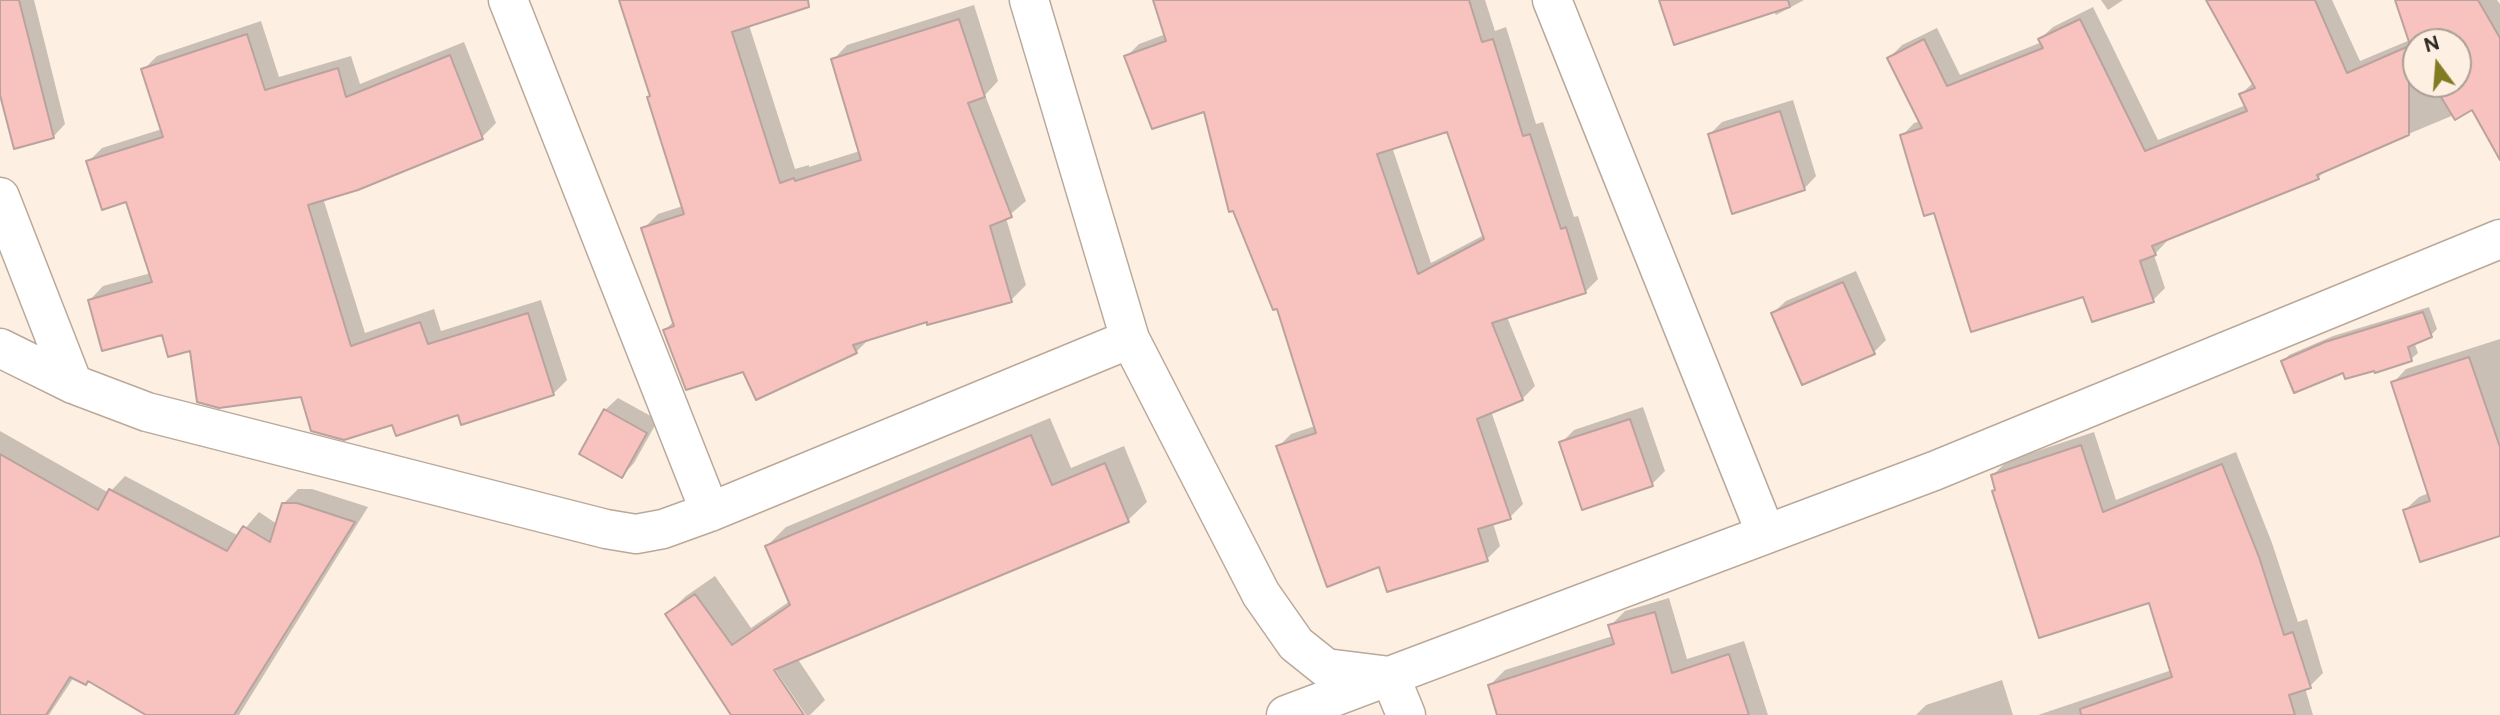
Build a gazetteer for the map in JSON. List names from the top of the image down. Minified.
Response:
{"north":"top"}
